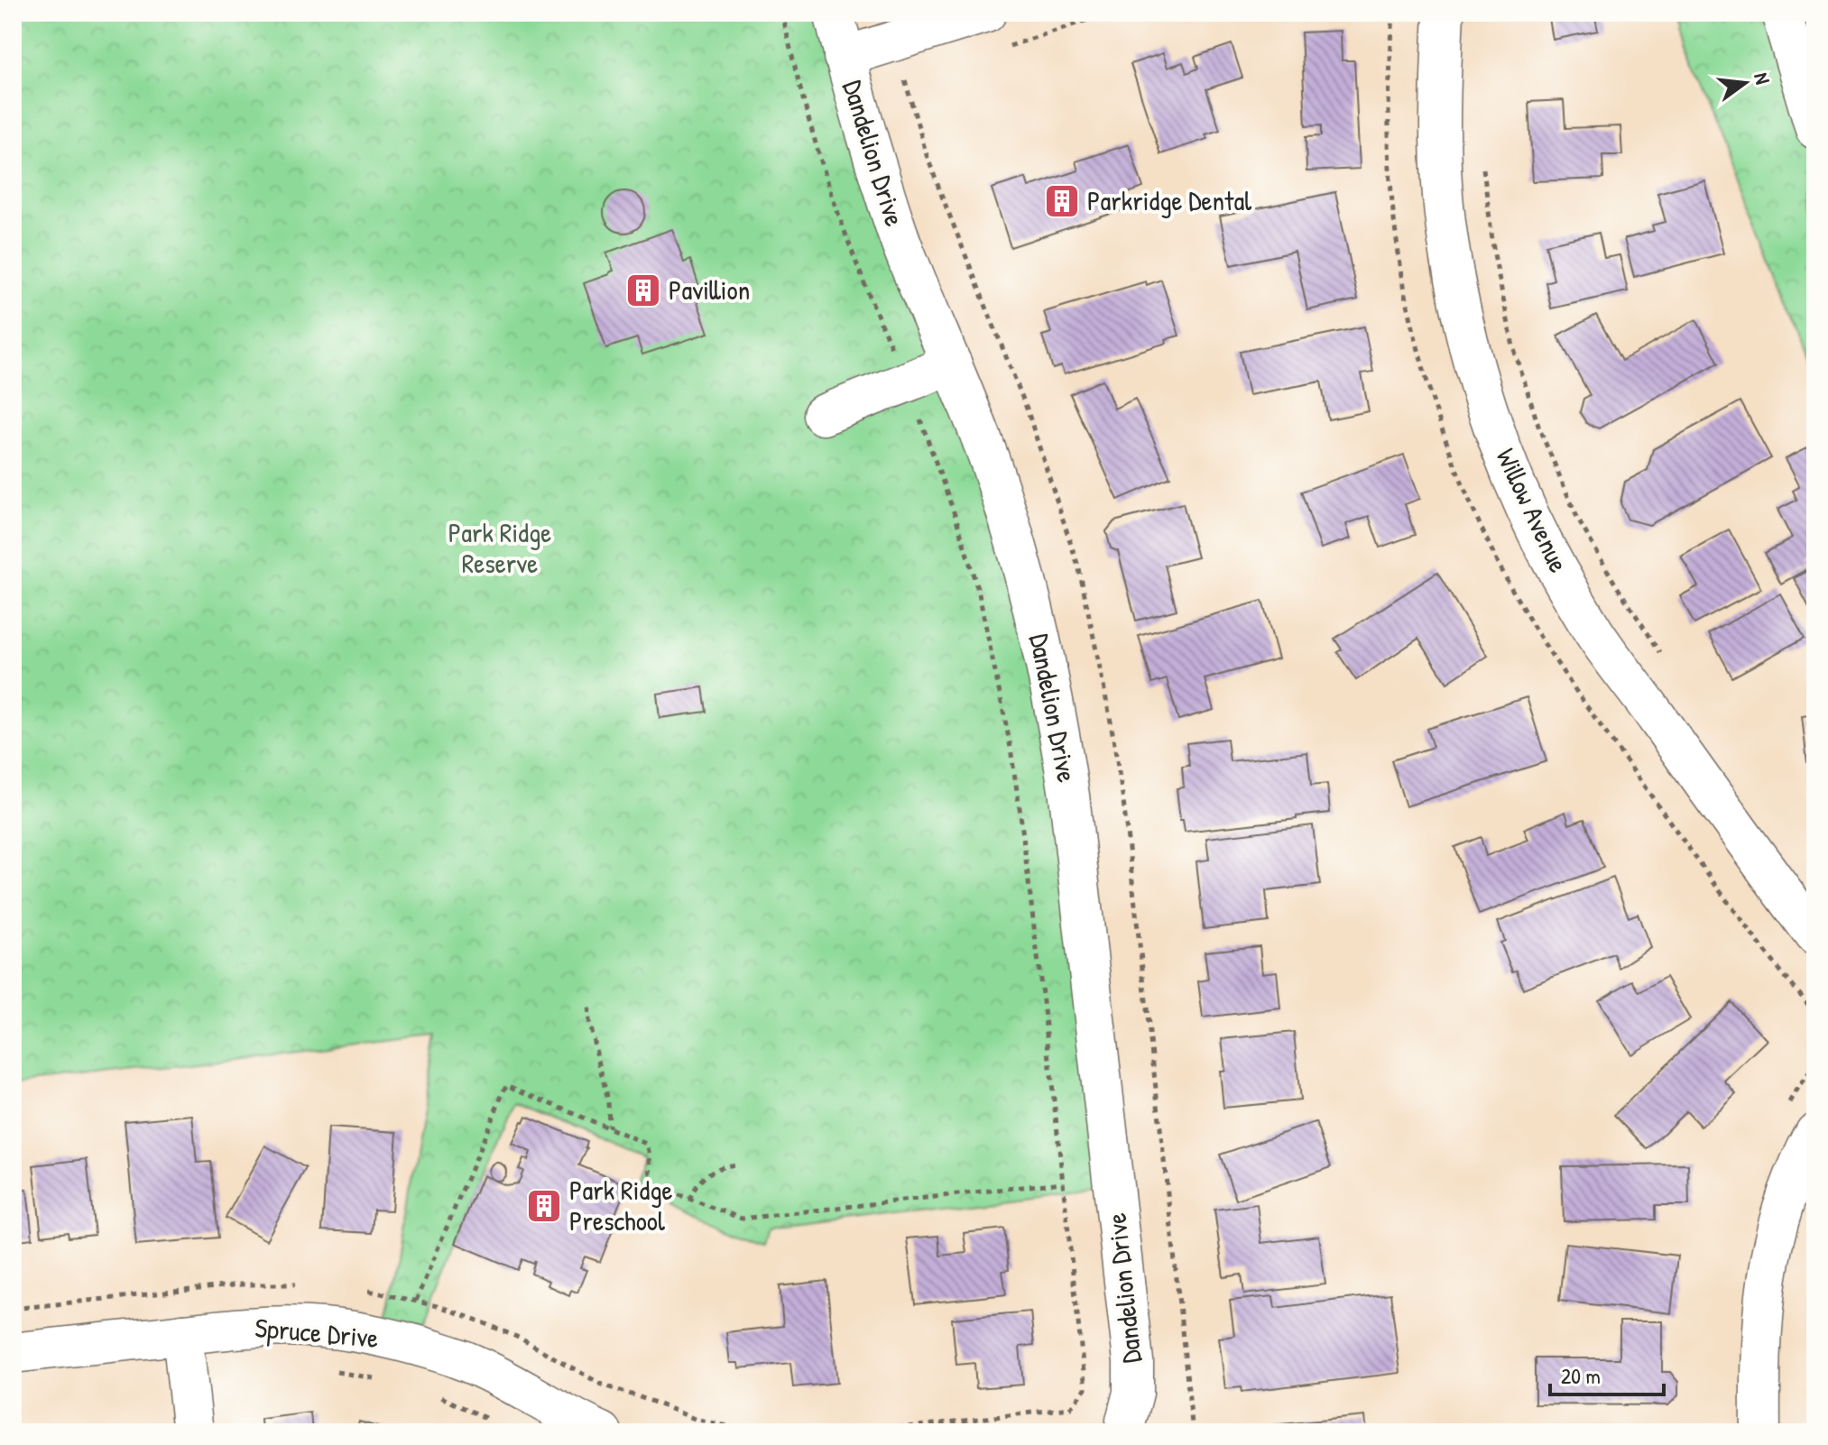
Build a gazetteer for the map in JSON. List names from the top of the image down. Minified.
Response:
{"streets":{"street":["Dandelion Drive","Willow Avenue","Spruce Drive"]},"parks":["Park Ridge Reserve"],"places":{"building":["Parkridge Dental","Pavillion","Park Ridge Preschool"]},"scale_bar":"20 m","north":"right"}
